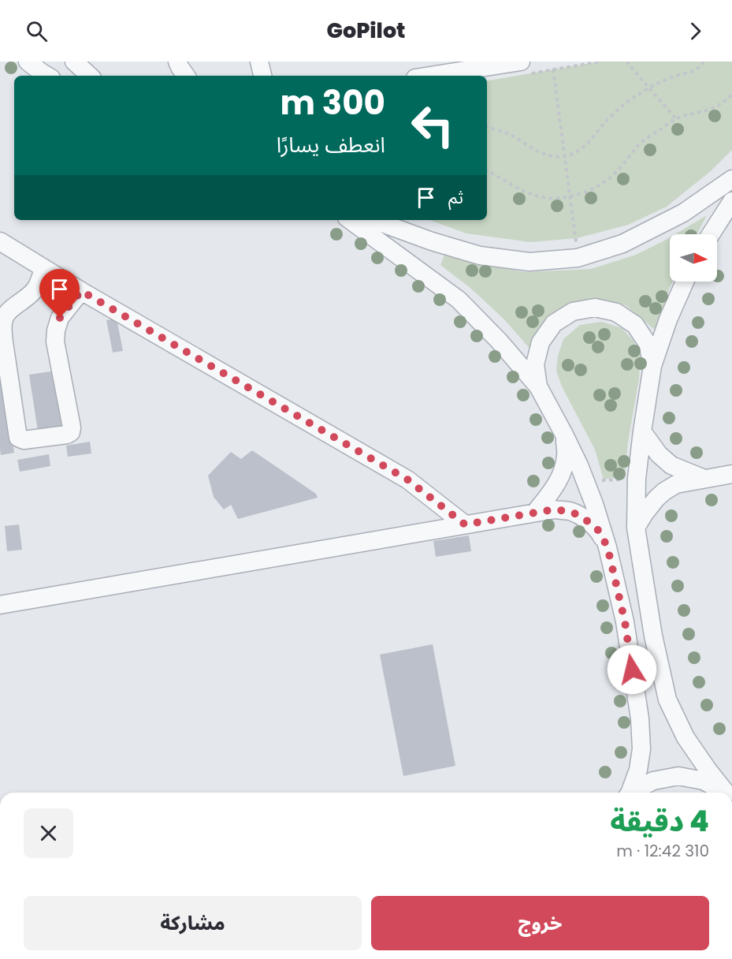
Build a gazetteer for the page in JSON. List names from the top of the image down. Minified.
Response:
{"north":"right","page":{"header":"GoPilot","turn":["300 m","انعطف يسارًا"],"then":"ثم","heading":["4 دقيقة","310 m · 12:42"],"buttons":["خروج","مشاركة"]}}
